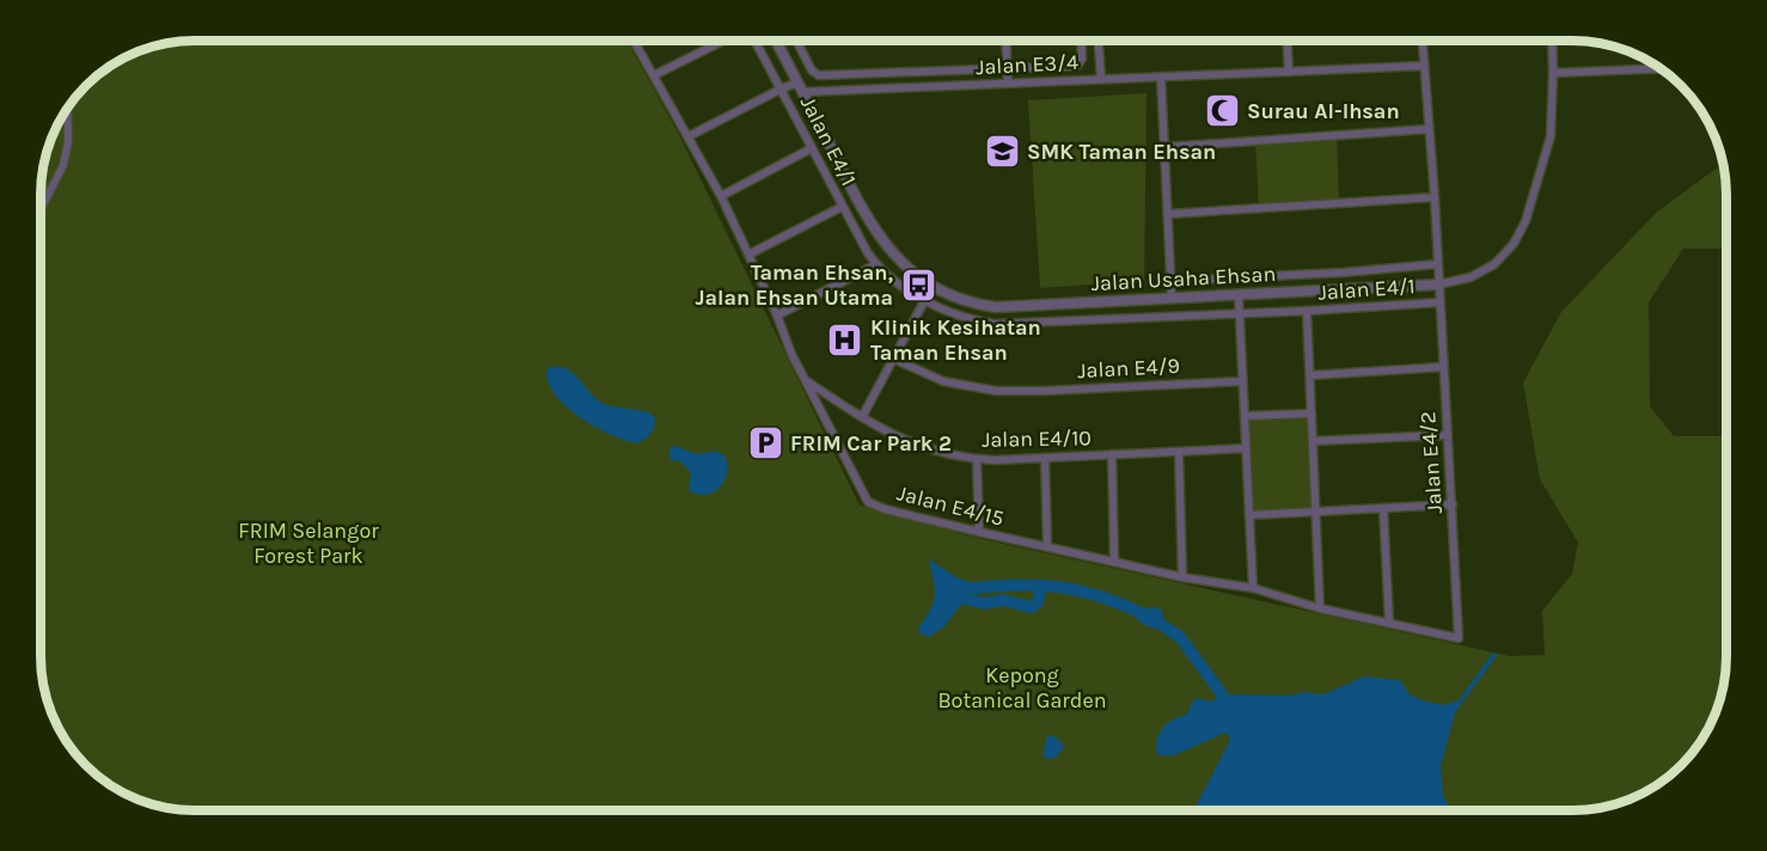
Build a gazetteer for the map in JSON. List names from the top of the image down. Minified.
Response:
{"streets":{"street":["Jalan E3/4","Jalan E4/1","Jalan Usaha Ehsan","Jalan E4/9","Jalan E4/10","Jalan E4/2","Jalan E4/15"]},"crossings":[["Jalan E3/4","Jalan E4/1"],["Jalan E3/4","Jalan Usaha Ehsan"],["Jalan E3/4","Jalan E4/2"],["Jalan E3/4","Jalan E4/15"],["Jalan E4/1","Jalan E4/2"],["Jalan Usaha Ehsan","Jalan E4/2"],["Jalan E4/10","Jalan E4/15"],["Jalan E4/2","Jalan E4/15"]],"parks":["FRIM Selangor Forest Park","Kepong Botanical Garden"],"places":{"mosque":["Surau Al-Ihsan"],"school or university":["SMK Taman Ehsan"],"bus stop":["Taman Ehsan, Jalan Ehsan Utama"],"hospital":["Klinik Kesihatan Taman Ehsan"],"parking":["FRIM Car Park 2"]}}
